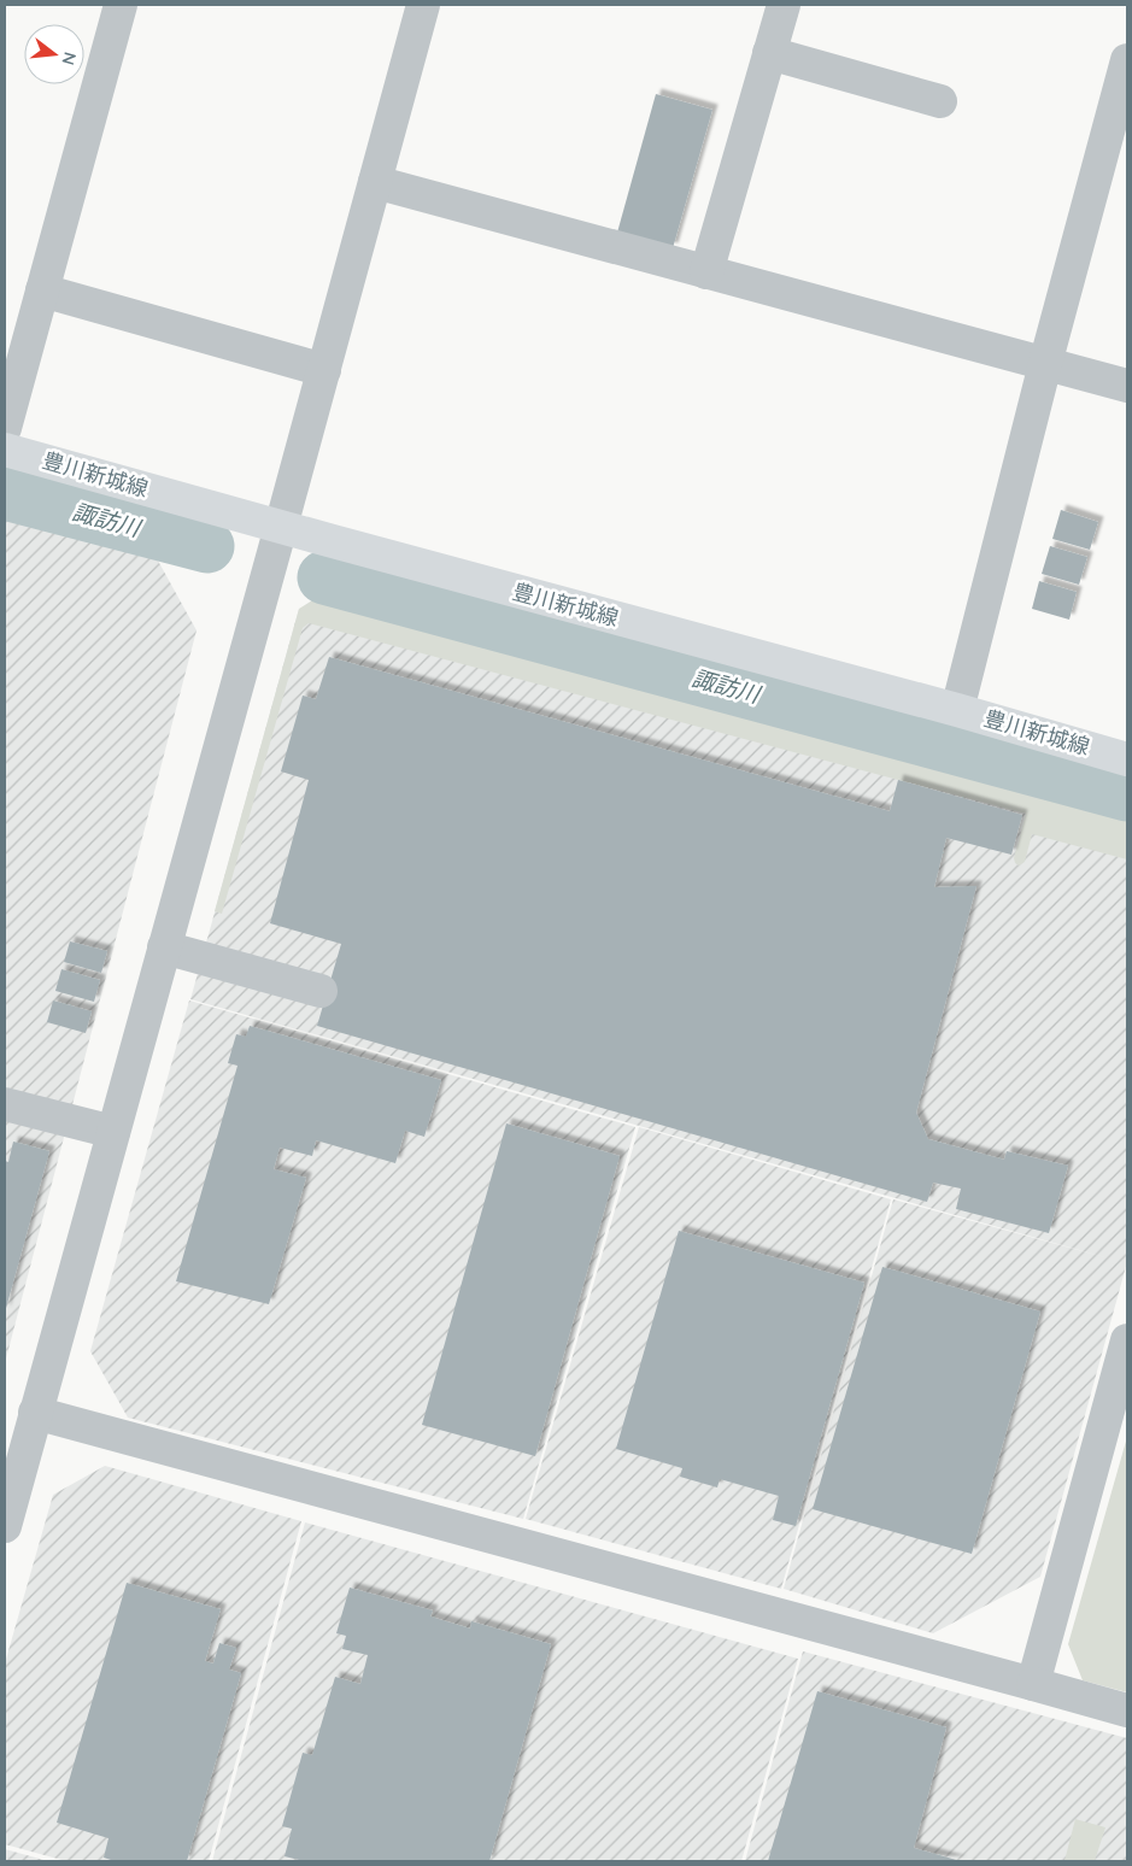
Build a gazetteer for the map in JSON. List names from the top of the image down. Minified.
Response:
{"streets":{"main road":["豊川新城線"]},"water":["諏訪川"],"north":"right"}
